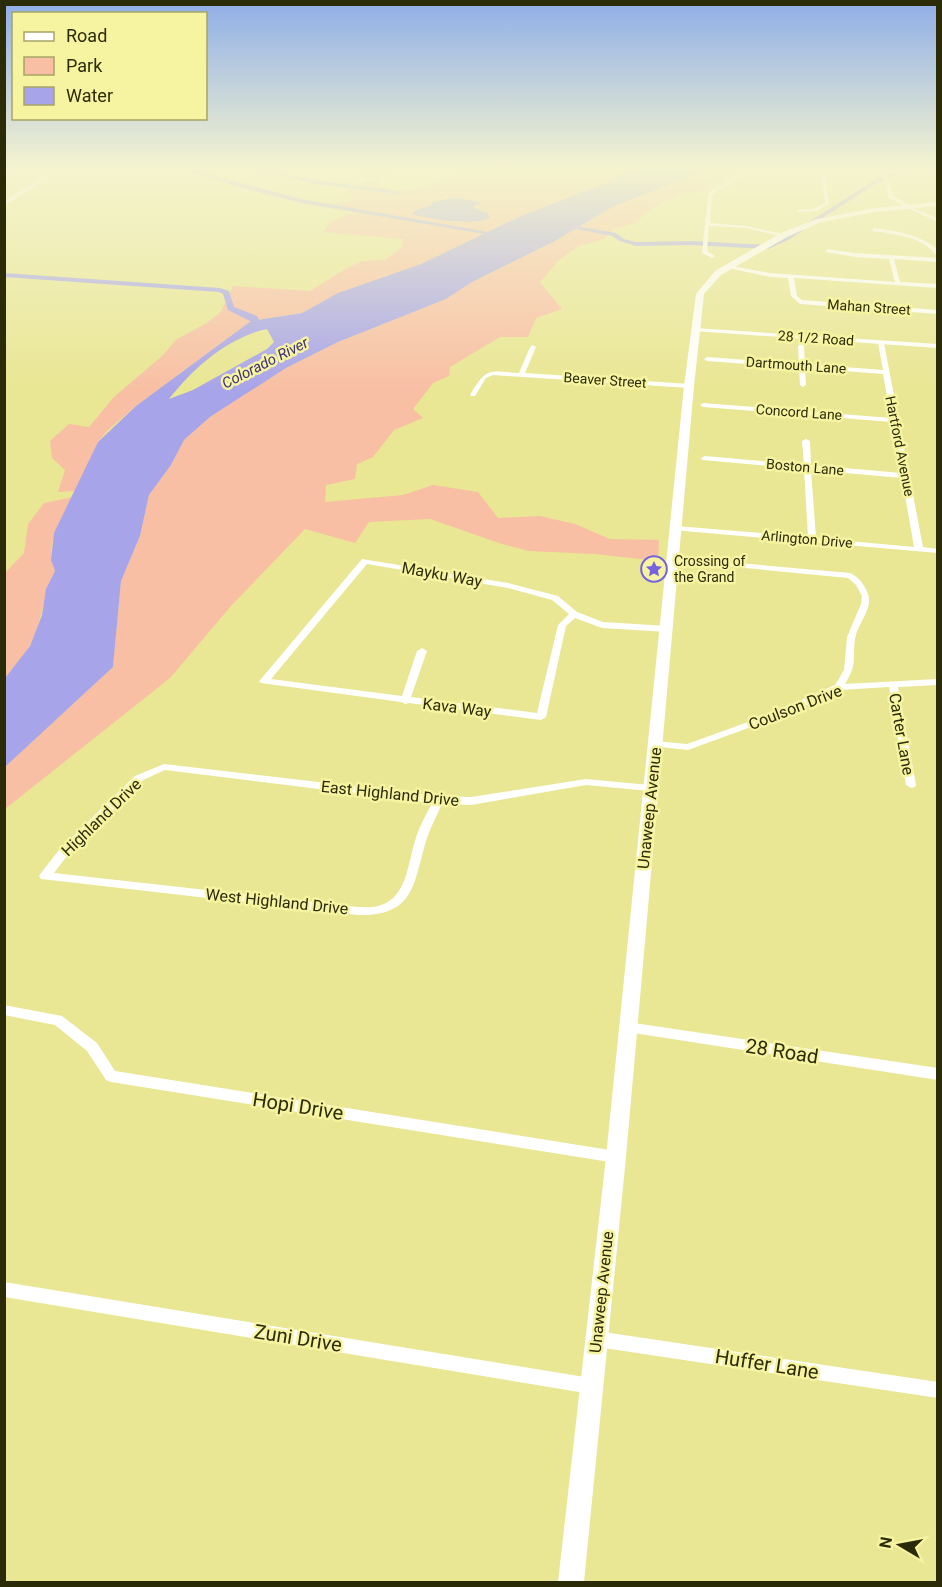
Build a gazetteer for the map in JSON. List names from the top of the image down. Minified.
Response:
{"streets":{"main road":["Unaweep Avenue"],"street":["Mahan Street","28 1/2 Road","Dartmouth Lane","Beaver Street","Concord Lane","Hartford Avenue","Boston Lane","Arlington Drive","Mayku Way","Kava Way","Coulson Drive","Carter Lane","East Highland Drive","Highland Drive","West Highland Drive","28 Road","Hopi Drive","Zuni Drive","Huffer Lane"]},"crossings":[["28 1/2 Road","Hartford Avenue"],["28 1/2 Road","Unaweep Avenue"],["Dartmouth Lane","Hartford Avenue"],["Beaver Street","Unaweep Avenue"],["Concord Lane","Hartford Avenue"],["Hartford Avenue","Boston Lane"],["Hartford Avenue","Arlington Drive"],["Arlington Drive","Unaweep Avenue"],["Mayku Way","Kava Way"],["Mayku Way","Unaweep Avenue"],["Coulson Drive","Carter Lane"],["Coulson Drive","Unaweep Avenue"],["East Highland Drive","Unaweep Avenue"],["East Highland Drive","Highland Drive"],["East Highland Drive","West Highland Drive"],["Unaweep Avenue","28 Road"],["Unaweep Avenue","Hopi Drive"],["Unaweep Avenue","Zuni Drive"],["Unaweep Avenue","Huffer Lane"],["Highland Drive","West Highland Drive"]],"water":["Colorado River"],"places":{"place":["Crossing of the Grand"]},"legend":["Road","Park","Water"],"north":"left"}
